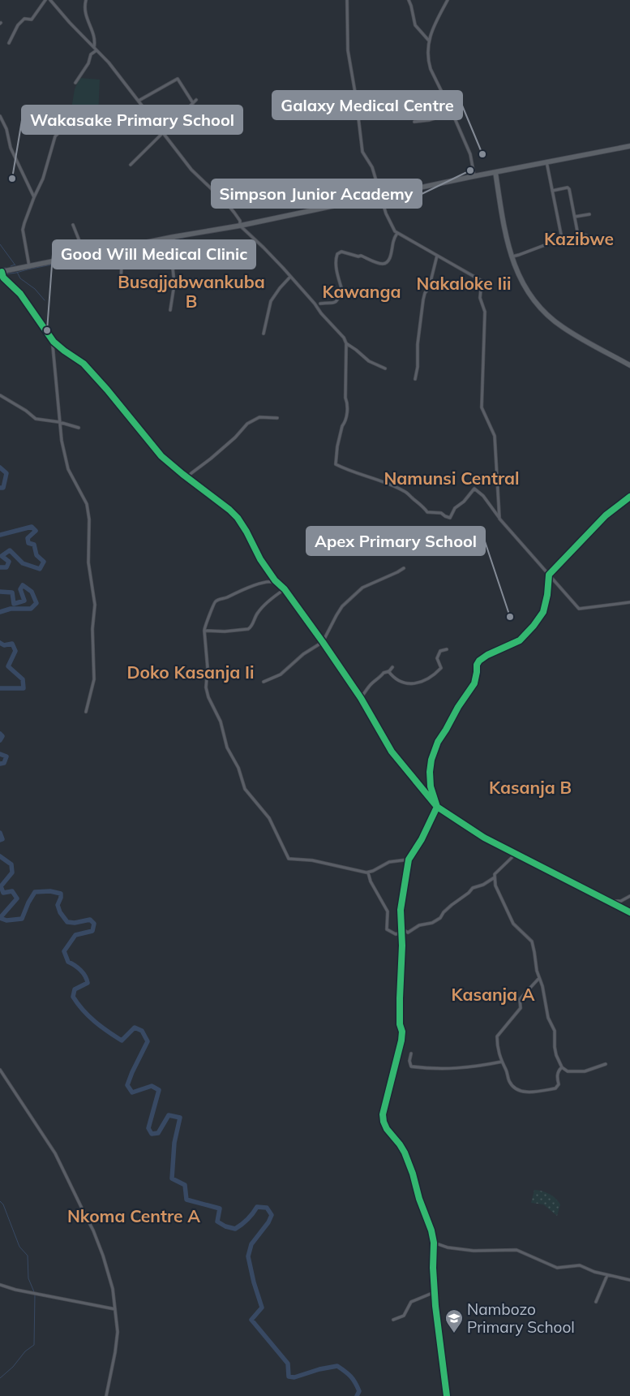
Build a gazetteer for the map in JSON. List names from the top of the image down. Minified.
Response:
{"districts":["Kazibwe","Busajjabwankuba B","Nakaloke Iii","Kawanga","Namunsi Central","Doko Kasanja Ii","Kasanja B","Kasanja A","Nkoma Centre A"],"places":{"other":["Galaxy Medical Centre","Simpson Junior Academy","Wakasake Primary School","Good Will Medical Clinic","Apex Primary School"],"school or university":["Nambozo Primary School"]}}
